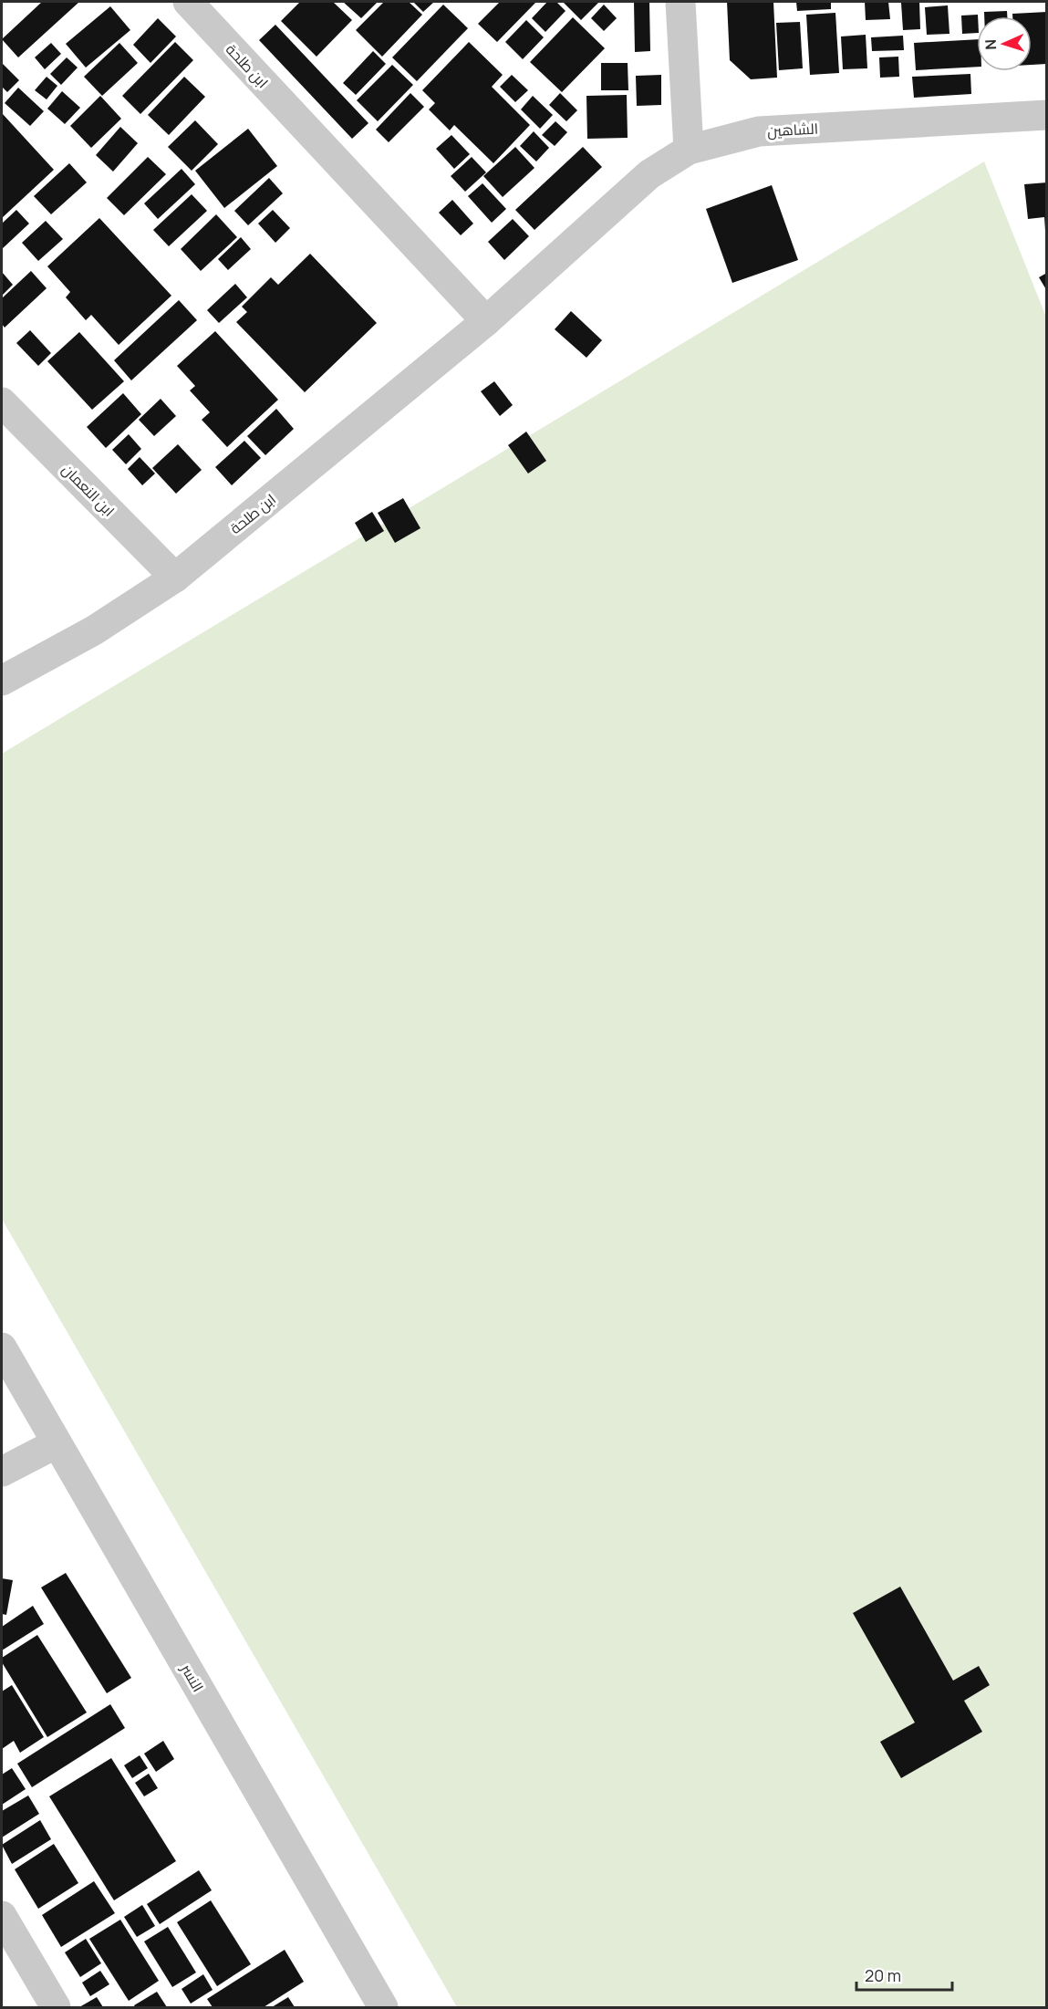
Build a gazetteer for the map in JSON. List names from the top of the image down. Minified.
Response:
{"streets":{"street":["ابن طلحة","الشاهين","ابن النعمان","النسر"]},"crossings":[["ابن طلحة","الشاهين"],["ابن طلحة","ابن النعمان"]],"scale_bar":"20 m","north":"left"}
